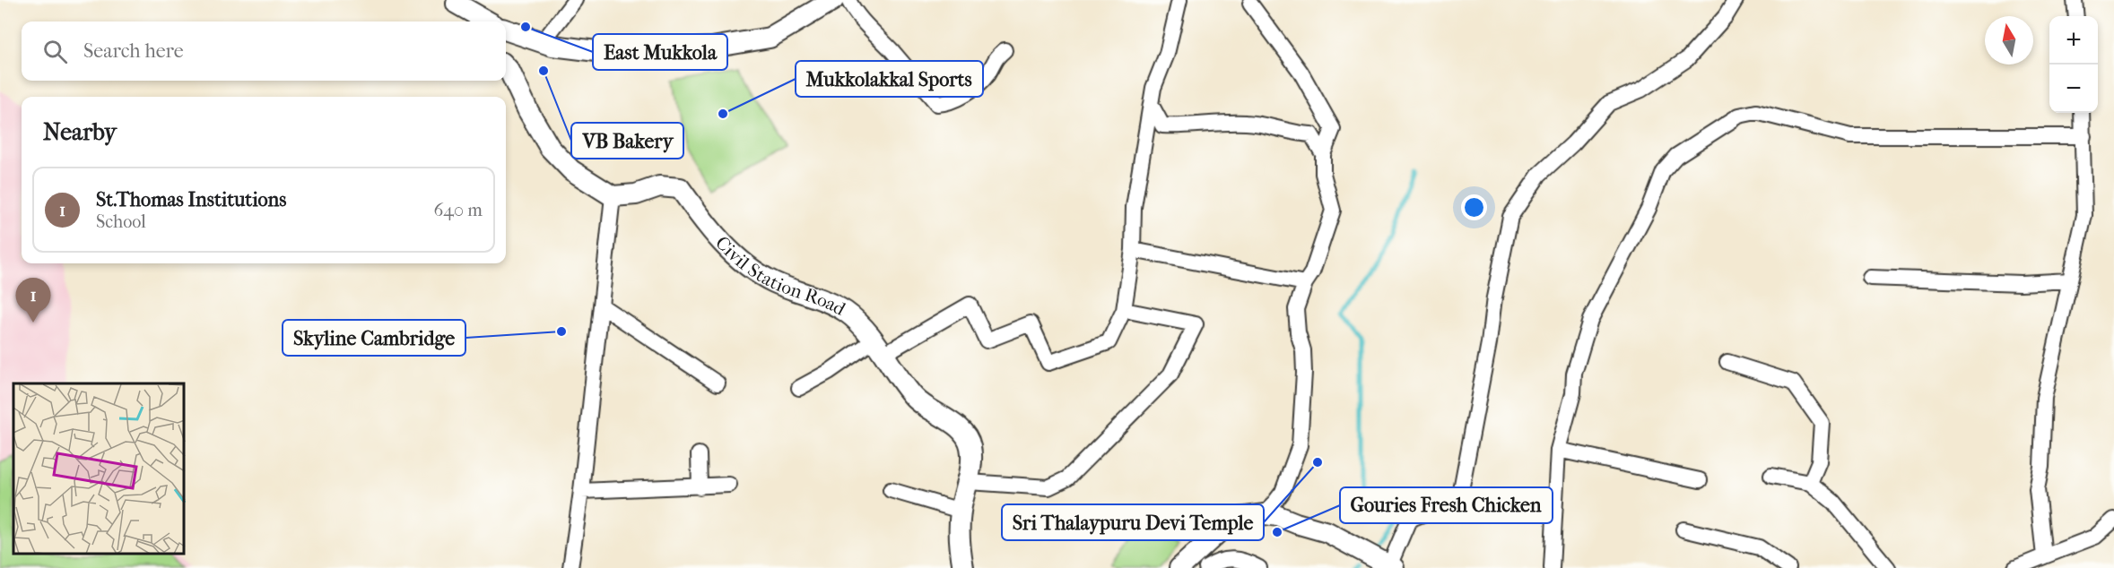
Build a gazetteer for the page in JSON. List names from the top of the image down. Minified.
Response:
{"streets":{"main road":["Civil Station Road"]},"places":["East Mukkola","VB Bakery","Mukkolakkal Sports","Skyline Cambridge","Sri Thalaypuru Devi Temple","Gouries Fresh Chicken"],"north":"top","page":{"map_buttons":["+","−"],"search":"Search here","heading":"Nearby","list":[{"mark":"1","name":"St.Thomas Institutions","note":"School","value":"640 m"}],"pins":"1"}}
